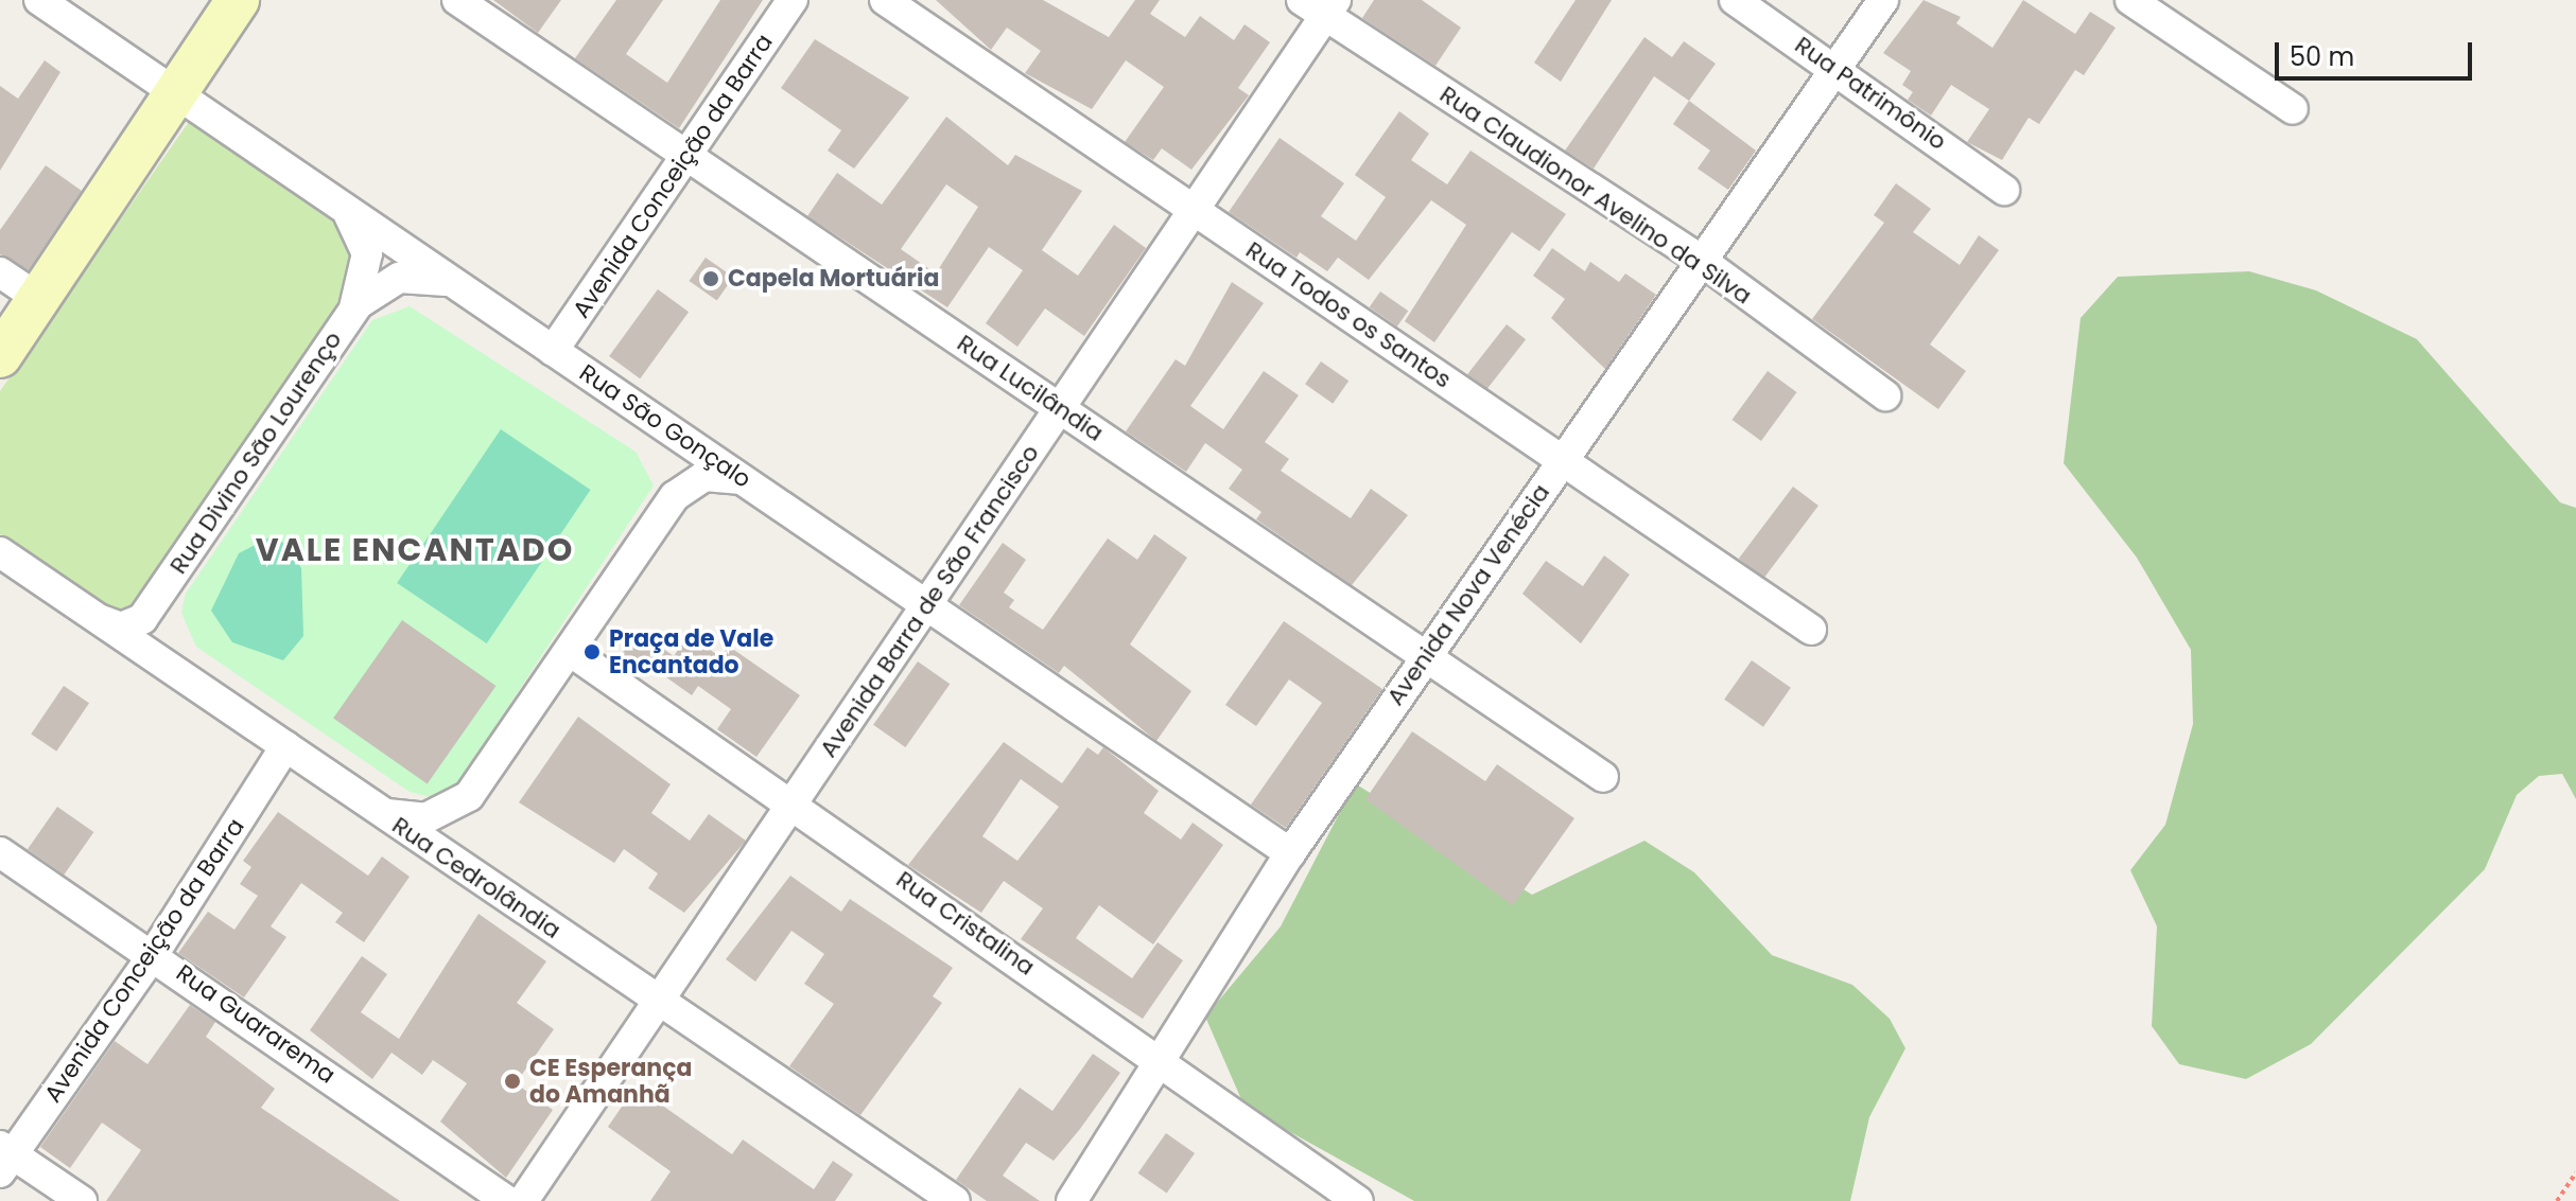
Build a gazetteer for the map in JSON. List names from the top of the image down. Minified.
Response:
{"streets":{"street":["Rua Patrimônio","Avenida Conceição da Barra","Rua Claudionor Avelino da Silva","Rua Todos os Santos","Rua Lucilândia","Rua São Gonçalo","Rua Divino São Lourenço","Avenida Nova Venécia","Avenida Barra de São Francisco","Rua Cedrolândia","Rua Cristalina","Rua Guararema"]},"crossings":[["Rua Patrimônio","Avenida Nova Venécia"],["Avenida Conceição da Barra","Rua Lucilândia"],["Avenida Conceição da Barra","Rua São Gonçalo"],["Avenida Conceição da Barra","Rua Cedrolândia"],["Avenida Conceição da Barra","Rua Guararema"],["Rua Claudionor Avelino da Silva","Avenida Nova Venécia"],["Rua Claudionor Avelino da Silva","Avenida Barra de São Francisco"],["Rua Todos os Santos","Avenida Nova Venécia"],["Rua Todos os Santos","Avenida Barra de São Francisco"],["Rua Lucilândia","Avenida Nova Venécia"],["Rua Lucilândia","Avenida Barra de São Francisco"],["Rua São Gonçalo","Rua Divino São Lourenço"],["Rua São Gonçalo","Avenida Nova Venécia"],["Rua São Gonçalo","Avenida Barra de São Francisco"],["Rua Divino São Lourenço","Rua Cedrolândia"],["Avenida Nova Venécia","Rua Cristalina"],["Avenida Barra de São Francisco","Rua Cedrolândia"],["Avenida Barra de São Francisco","Rua Cristalina"]],"districts":["VALE ENCANTADO"],"places":["Capela Mortuária","Praça de Vale Encantado","CE Esperança do Amanhã"],"scale_bar":"50 m"}
